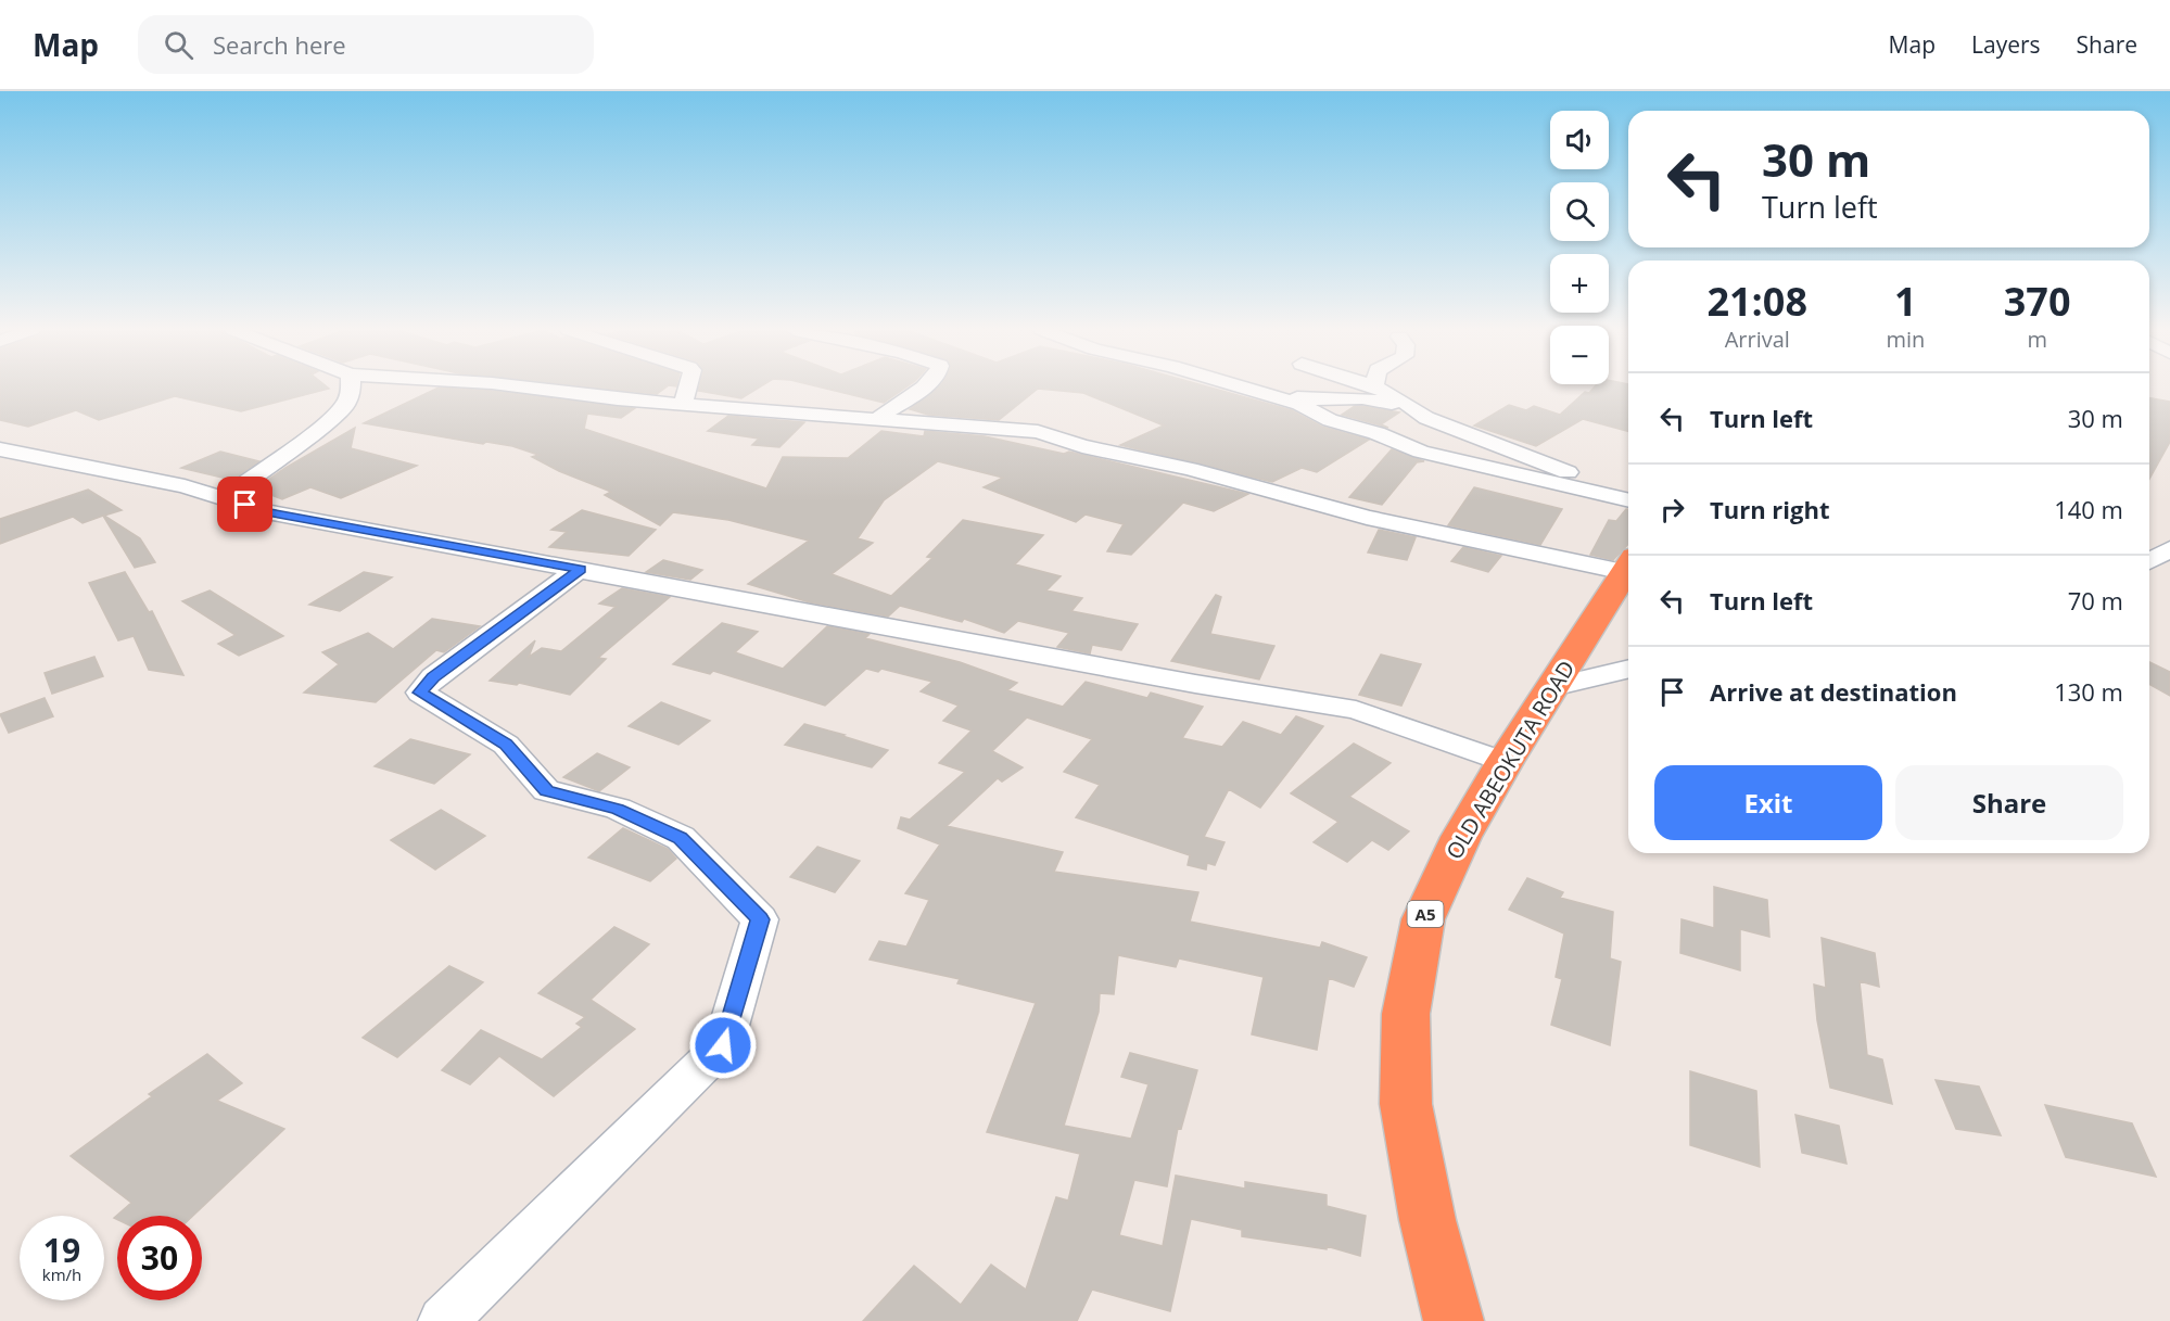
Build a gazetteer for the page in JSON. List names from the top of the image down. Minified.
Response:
{"streets":{"highway":["OLD ABEOKUTA ROAD","A5"]},"page":{"header":"Map","search":"Search here","nav":["Map","Layers","Share"],"map_buttons":["+","−"],"turn":["30 m","Turn left"],"eta":["21:08","Arrival","1","min","370","m"],"list":[{"name":"Turn left","value":"30 m"},{"name":"Turn right","value":"140 m"},{"name":"Turn left","value":"70 m"},{"name":"Arrive at destination","value":"130 m"}],"buttons":["Exit","Share"],"speed":"19 km/h","limit":"30"}}
